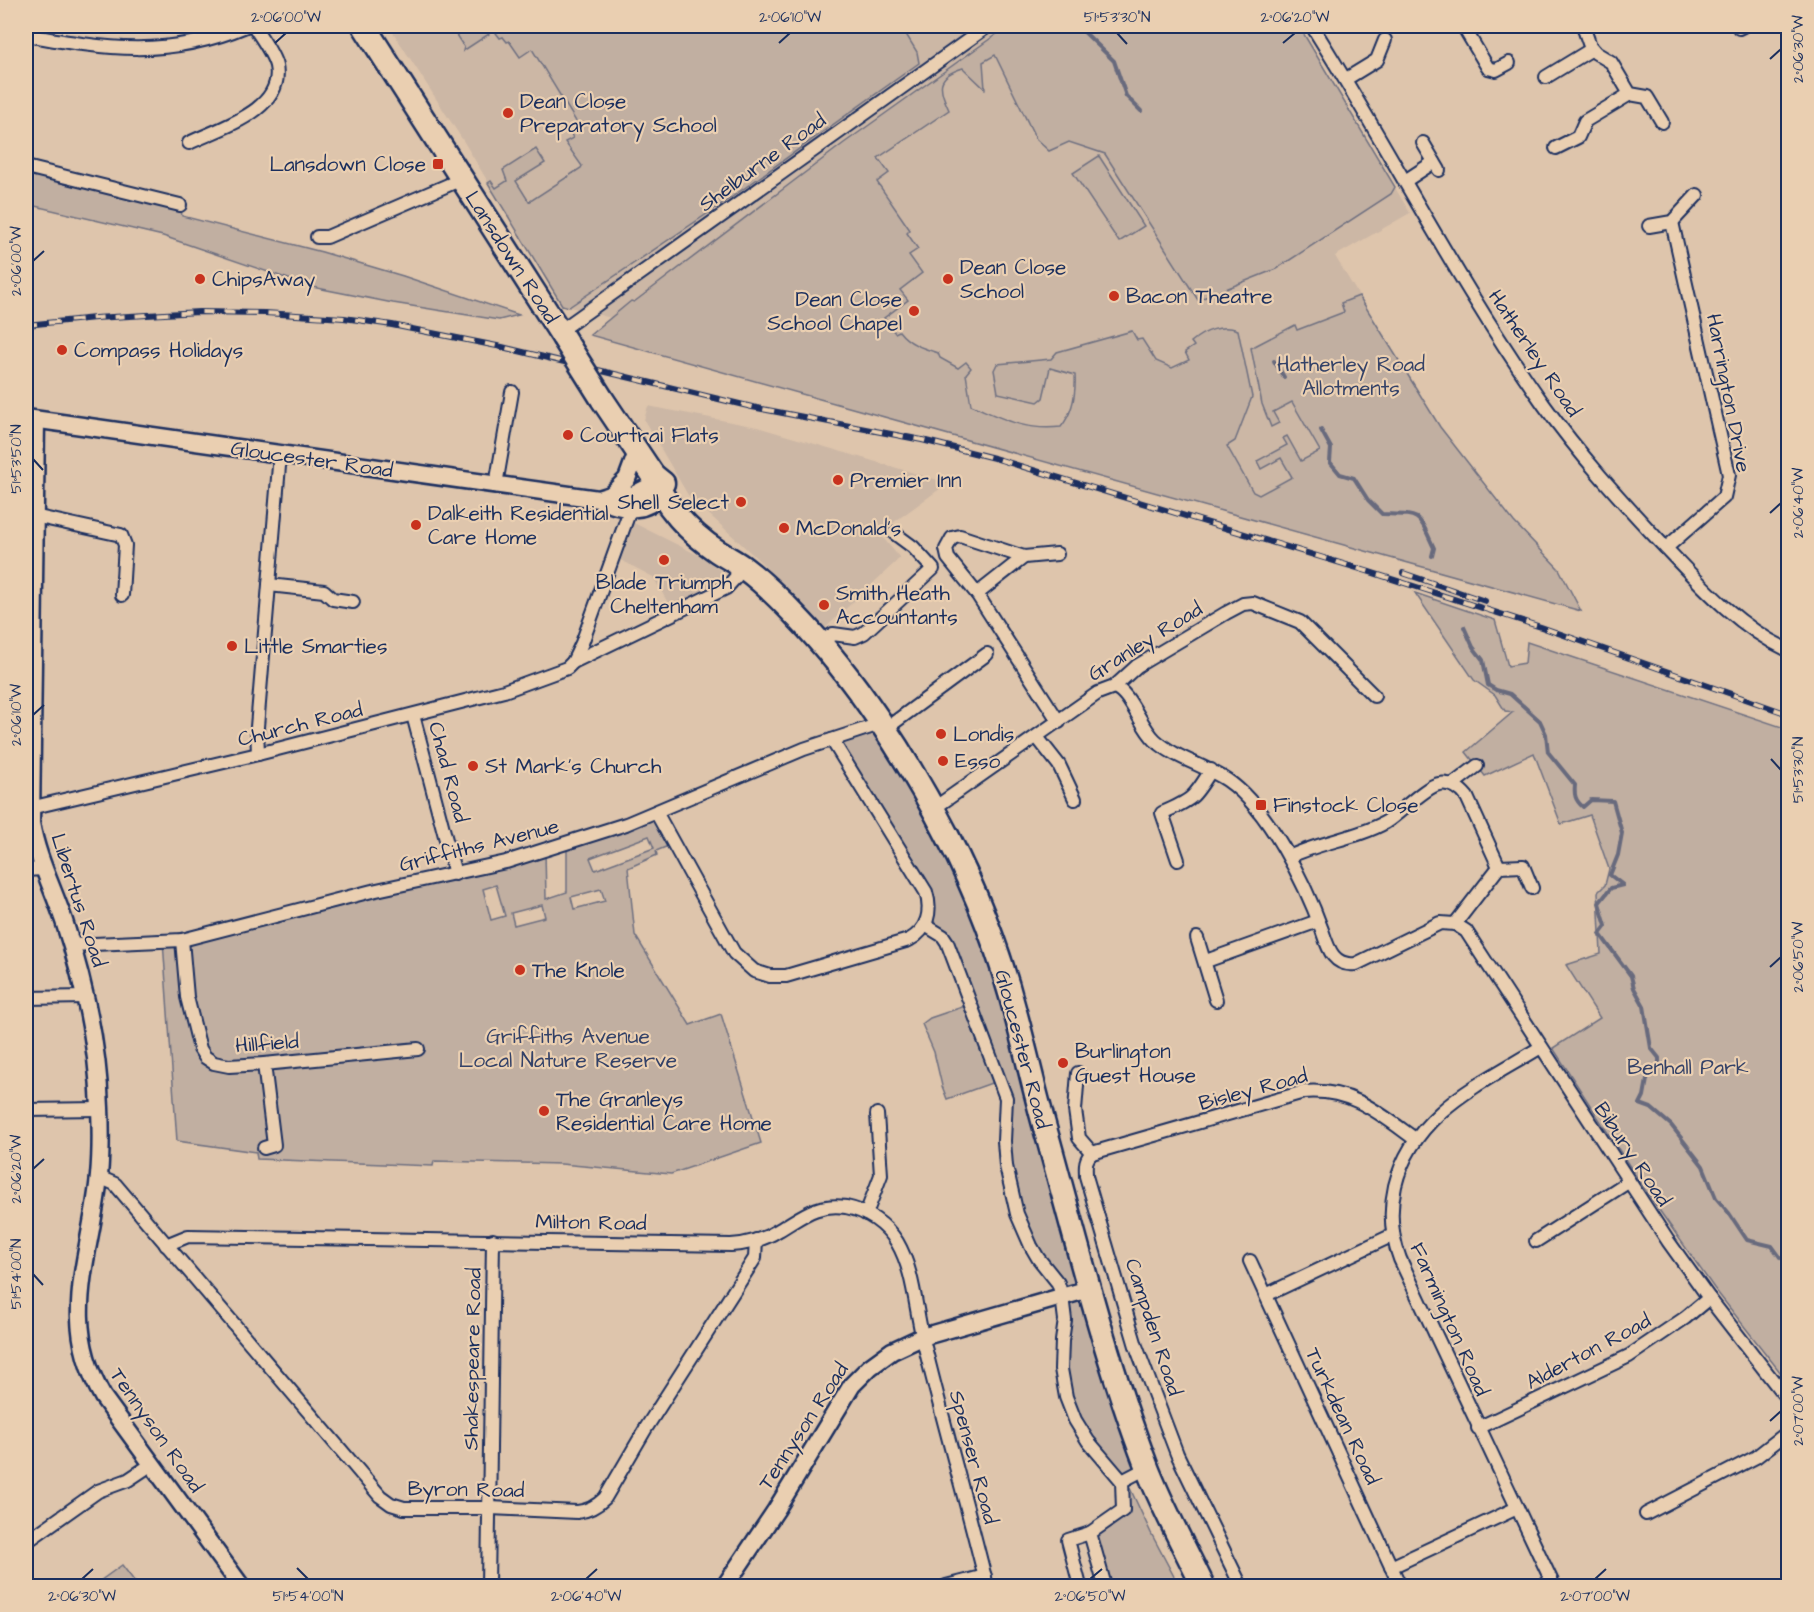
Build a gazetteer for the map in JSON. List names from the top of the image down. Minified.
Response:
{"streets":{"highway":["Lansdown Road","Gloucester Road"],"street":["Shelburne Road","Hatherley Road","Harrington Drive","Granley Road","Church Road","Chad Road","Griffiths Avenue","Libertus Road","Hillfield","Bisley Road","Bibury Road","Milton Road","Farmington Road","Campden Road","Alderton Road","Shakespeare Road","Turkdean Road","Tennyson Road","Spenser Road","Byron Road"]},"crossings":[["Shelburne Road","Lansdown Road"],["Lansdown Road","Gloucester Road"],["Hatherley Road","Harrington Drive"],["Gloucester Road","Granley Road"],["Gloucester Road","Church Road"],["Gloucester Road","Griffiths Avenue"],["Gloucester Road","Libertus Road"],["Gloucester Road","Tennyson Road"],["Church Road","Chad Road"],["Church Road","Libertus Road"],["Chad Road","Griffiths Avenue"],["Griffiths Avenue","Libertus Road"],["Griffiths Avenue","Hillfield"],["Libertus Road","Tennyson Road"],["Libertus Road","Byron Road"],["Bisley Road","Farmington Road"],["Bisley Road","Campden Road"],["Bibury Road","Farmington Road"],["Bibury Road","Alderton Road"],["Milton Road","Shakespeare Road"],["Milton Road","Tennyson Road"],["Milton Road","Spenser Road"],["Milton Road","Byron Road"],["Farmington Road","Alderton Road"],["Shakespeare Road","Byron Road"],["Tennyson Road","Spenser Road"],["Tennyson Road","Byron Road"]],"parks":["Hatherley Road Allotments","Griffiths Avenue Local Nature Reserve","Benhall Park"],"places":{"other":["Dean Close Preparatory School","ChipsAway","Dean Close School","Bacon Theatre","Dean Close School Chapel","Compass Holidays","Courtrai Flats","Premier Inn","Shell Select","Dalkeith Residential Care Home","McDonald's","Blade Triumph Cheltenham","Smith Heath Accountants","Little Smarties","Londis","Esso","St Mark's Church","The Knole","Burlington Guest House","The Granleys Residential Care Home"],"transit":["Lansdown Close","Finstock Close"]},"coordinates":["2°06'00\"W","2°06'10\"W","51°53'30\"N","2°06'20\"W","2°06'30\"W","51°53'50\"N","2°06'40\"W","2°06'50\"W","51°54'00\"N","2°07'00\"W"]}
